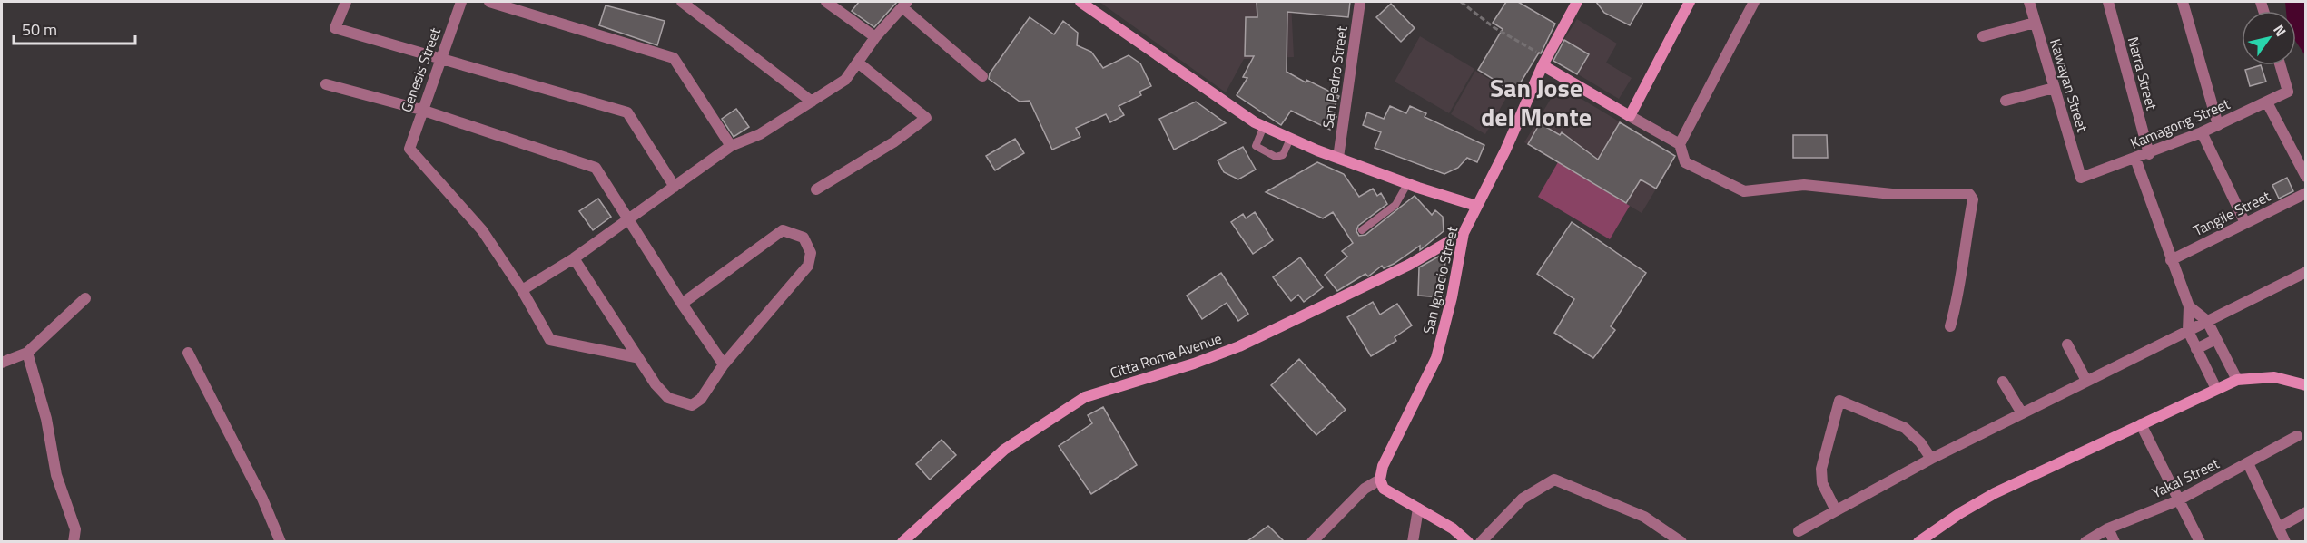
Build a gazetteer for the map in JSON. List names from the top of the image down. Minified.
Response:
{"streets":{"street":["Genesis Street","Narra Street","San Pedro Street","Kawayan Street","Kamagong Street","Tangile Street","San Ignacio Street","Citta Roma Avenue","Yakal Street"]},"crossings":[["Narra Street","Kamagong Street"],["Kawayan Street","Kamagong Street"],["San Ignacio Street","Citta Roma Avenue"]],"districts":["San Jose del Monte"],"scale_bar":"50 m","north":"top right"}
